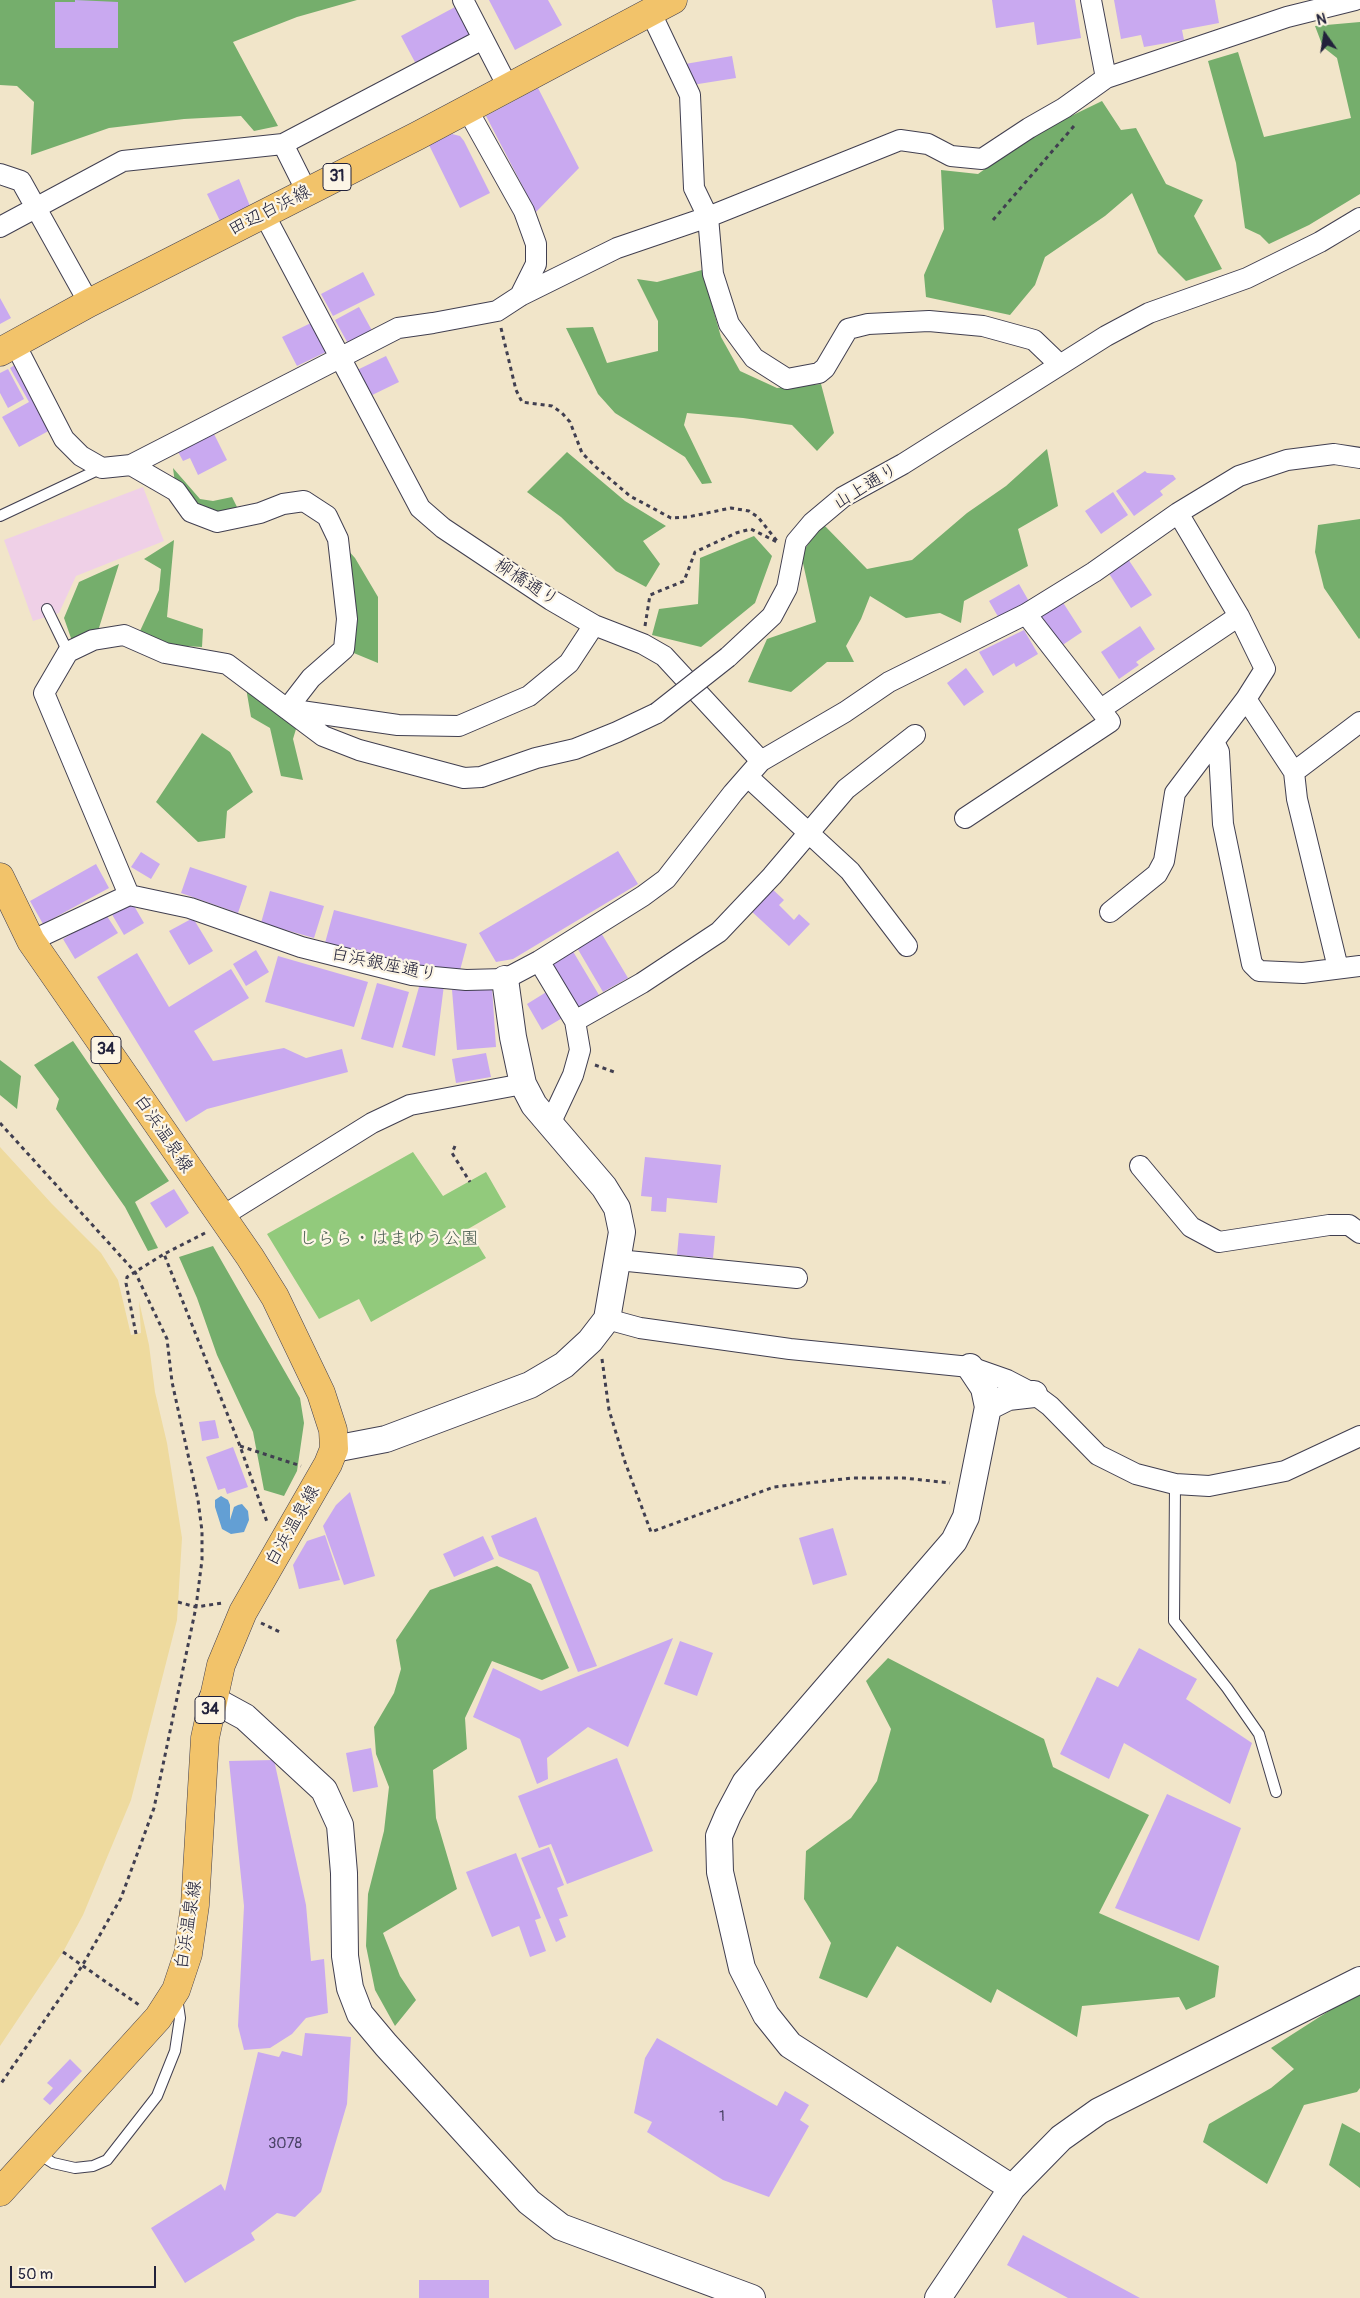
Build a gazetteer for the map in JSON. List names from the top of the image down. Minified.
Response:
{"streets":{"main road":["31","田辺白浜線","34","白浜温泉線"],"street":["山上通り","柳橋通り","白浜銀座通り"]},"crossings":[["田辺白浜線","柳橋通り"],["柳橋通り","白浜銀座通り"]],"parks":["しらら・はまゆう公園"],"house_numbers":["1","3078"],"scale_bar":"50 m","north":"top"}
